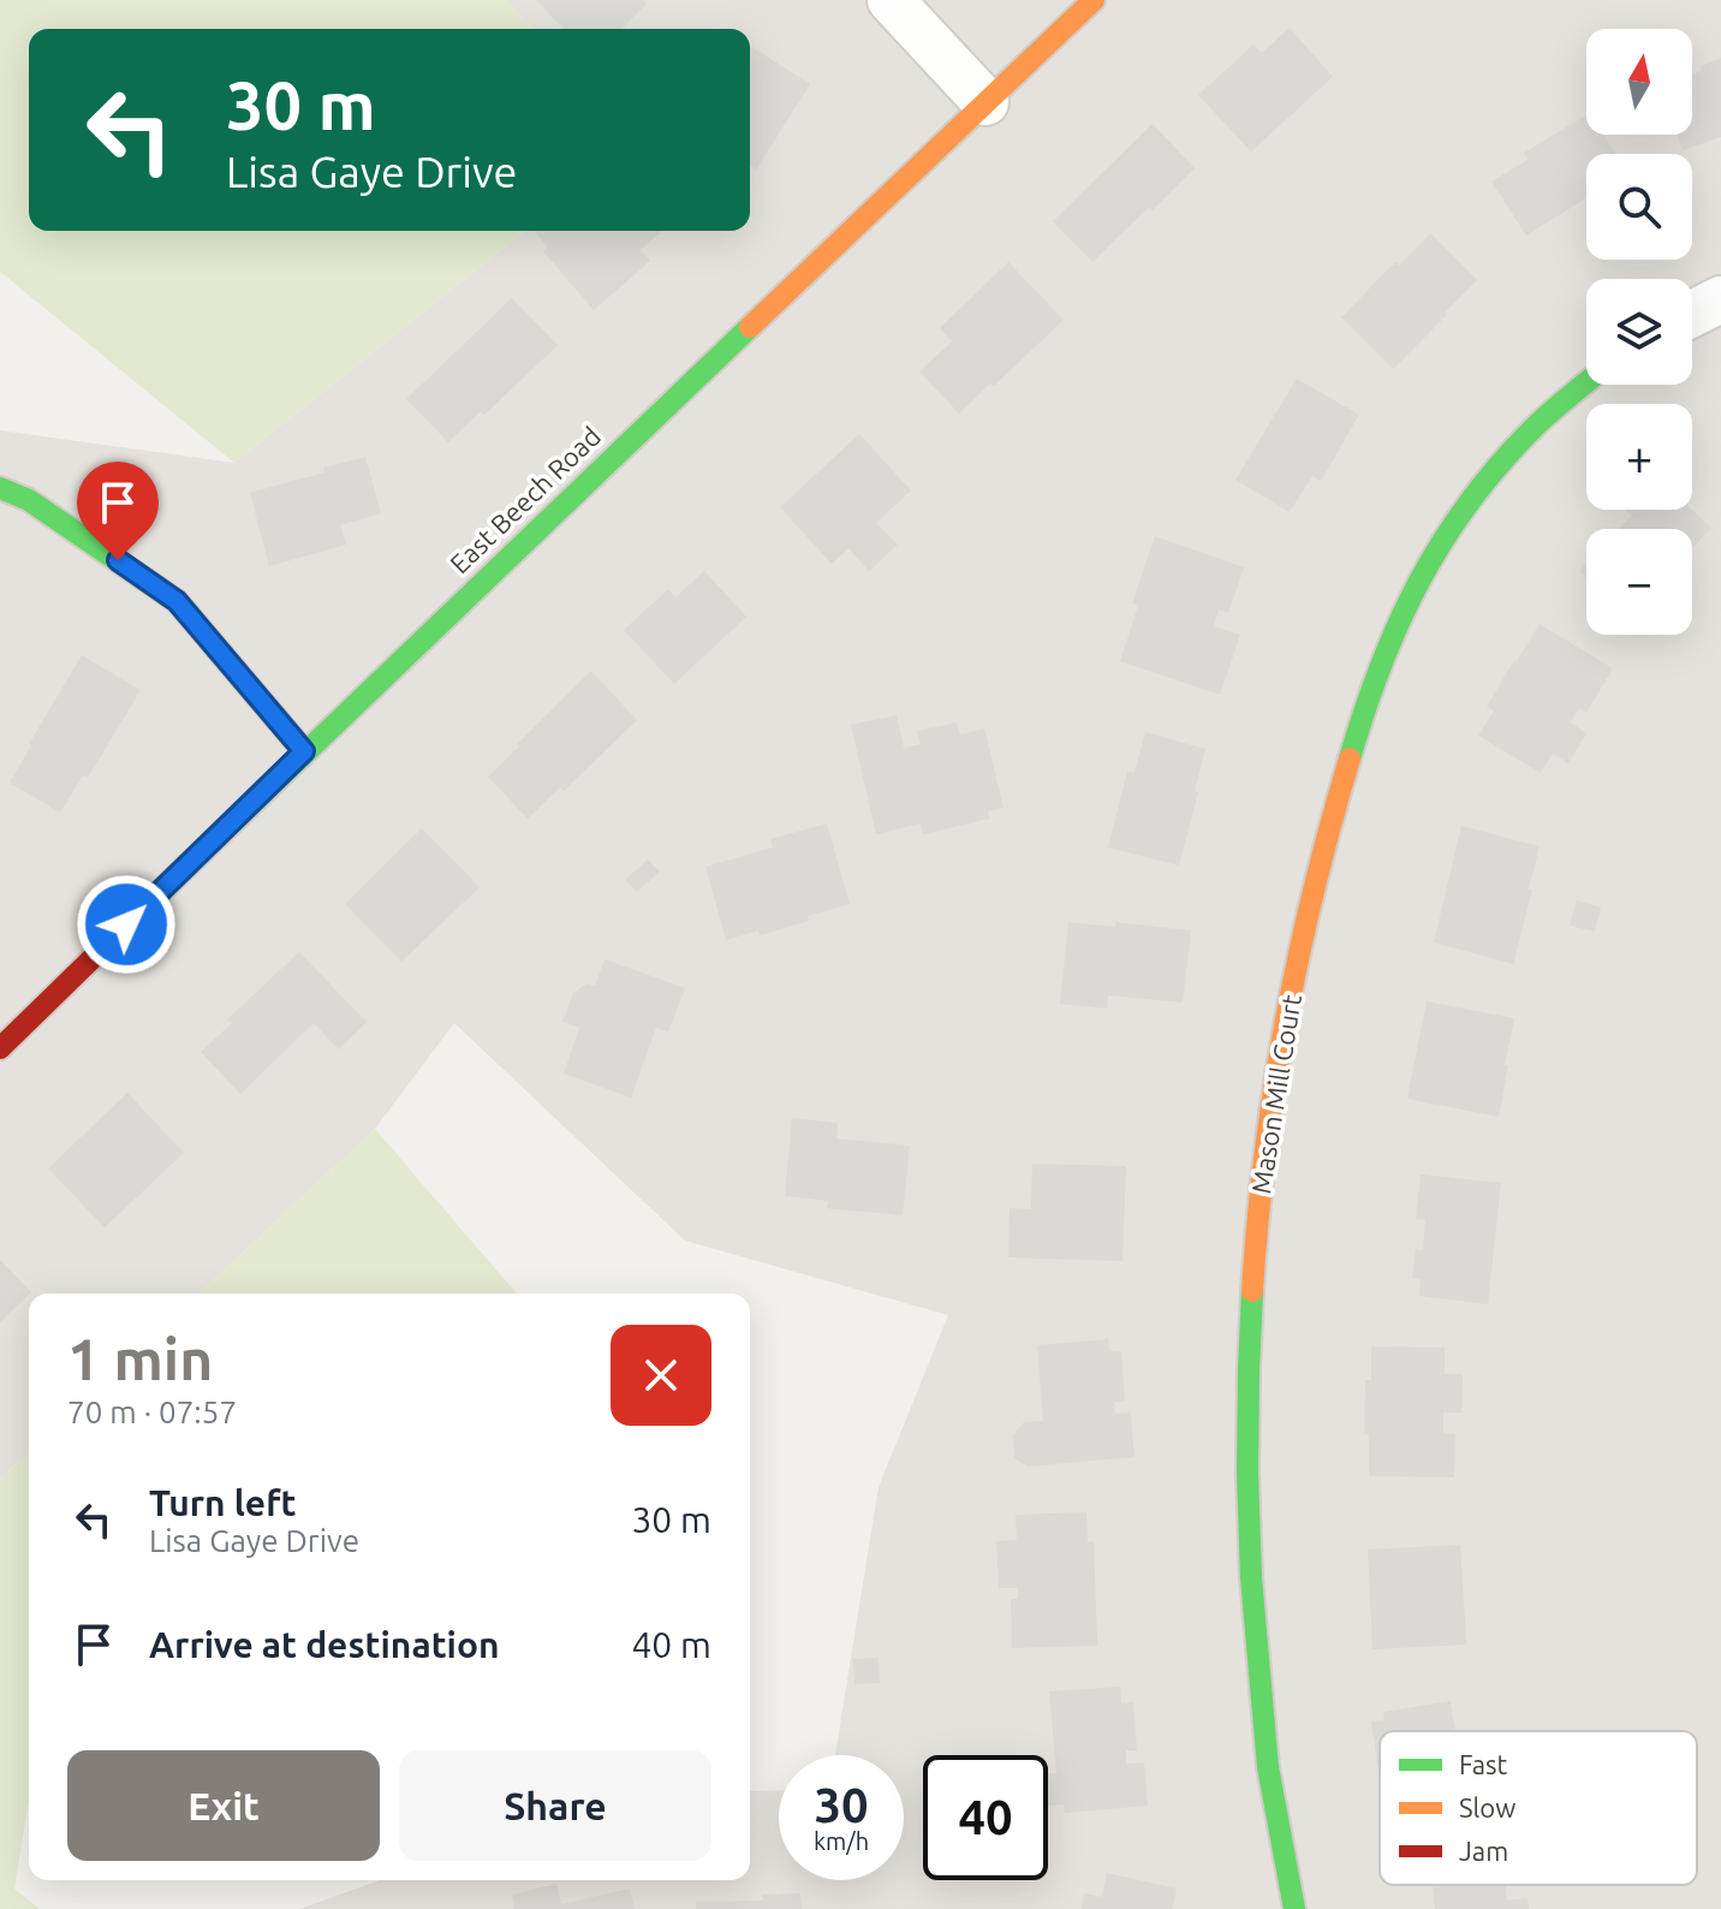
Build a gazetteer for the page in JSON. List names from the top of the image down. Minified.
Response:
{"streets":{"street":["East Beech Road","Mason Mill Court"]},"legend":["Fast","Slow","Jam"],"north":"top","page":{"map_buttons":["+","−"],"turn":["30 m","Lisa Gaye Drive"],"heading":["1 min","70 m · 07:57"],"list":[{"name":"Turn left","note":"Lisa Gaye Drive","value":"30 m"},{"name":"Arrive at destination","value":"40 m"}],"buttons":["Exit","Share"],"speed":"30 km/h","limit":"40"}}
